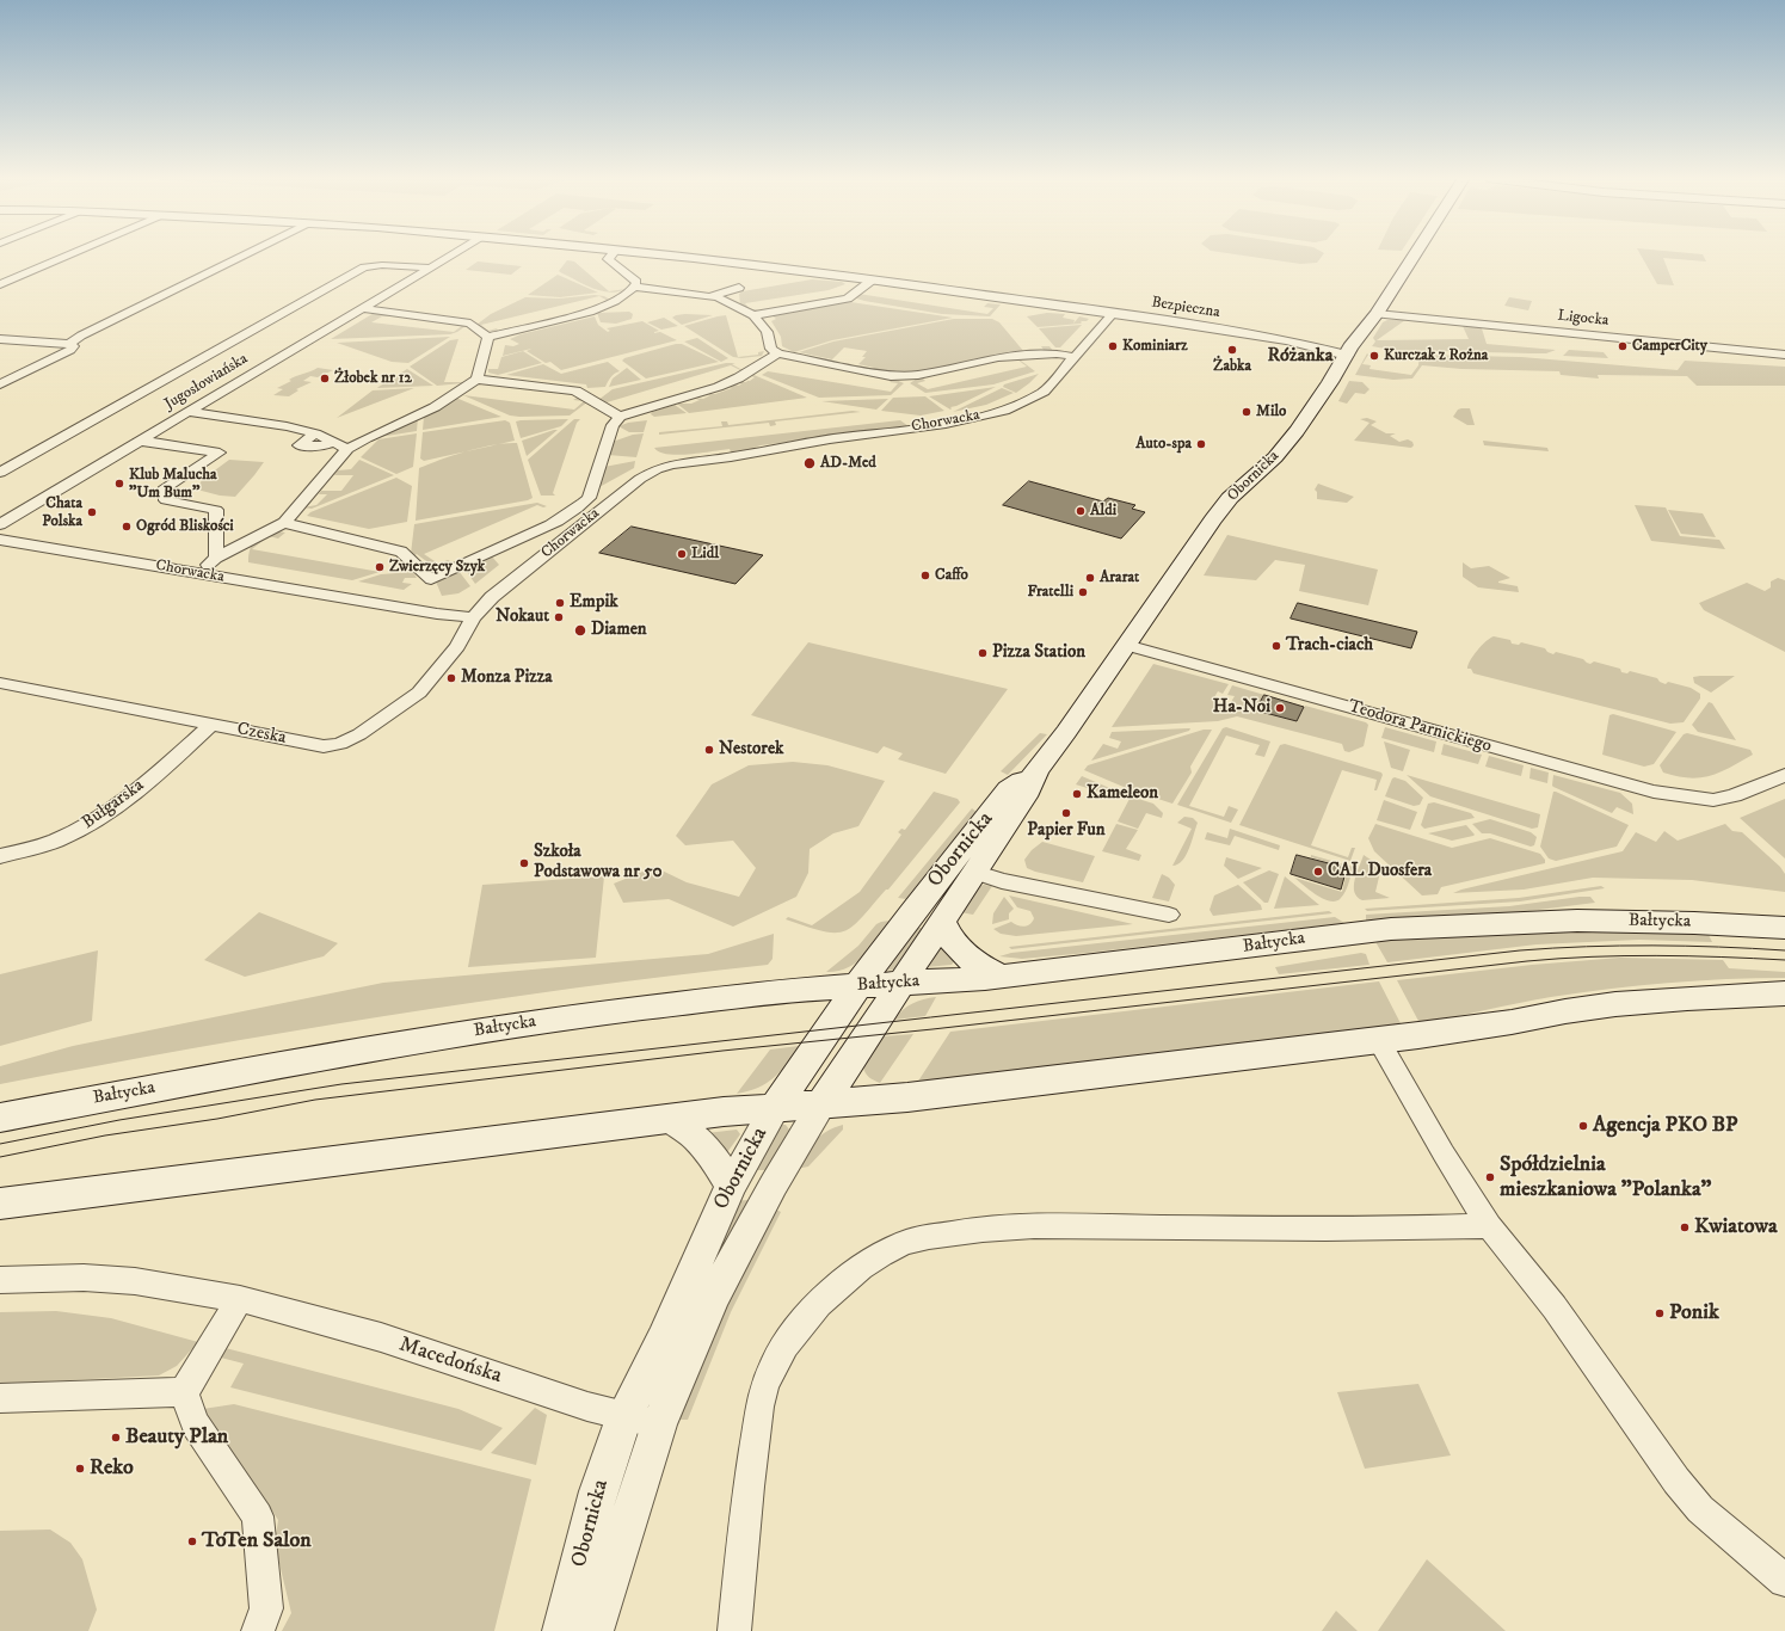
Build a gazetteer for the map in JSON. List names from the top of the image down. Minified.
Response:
{"streets":{"main road":["Obornicka","Bałtycka"],"street":["Bezpieczna","Ligocka","Jugosłowiańska","Chorwacka","Teodora Parnickiego","Czeska","Bułgarska","Macedońska"]},"crossings":[["Bezpieczna","Chorwacka"],["Bezpieczna","Obornicka"],["Ligocka","Obornicka"],["Chorwacka","Czeska"],["Obornicka","Teodora Parnickiego"],["Obornicka","Bałtycka"],["Obornicka","Macedońska"],["Czeska","Bułgarska"]],"districts":["Różanka"],"places":["Kominiarz","CamperCity","Żabka","Kurczak z Rożna","Żłobek nr 12","Milo","Auto-spa","AD-Med","Klub Malucha \"Um Bum\"","Aldi","Chata Polska","Ogród Bliskości","Lidl","Zwierzęcy Szyk","Caffo","Ararat","Fratelli","Empik","Nokaut","Diamen","Trach-ciach","Pizza Station","Monza Pizza","Ha-Noi","Nestorek","Kameleon","Papier Fun","Szkoła Podstawowa nr 50","CAL Duosfera","Agencja PKO BP","Spółdzielnia mieszkaniowa \"Polanka\"","Kwiatowa","Ponik","Beauty Plan","Reko","ToTen Salon"]}
